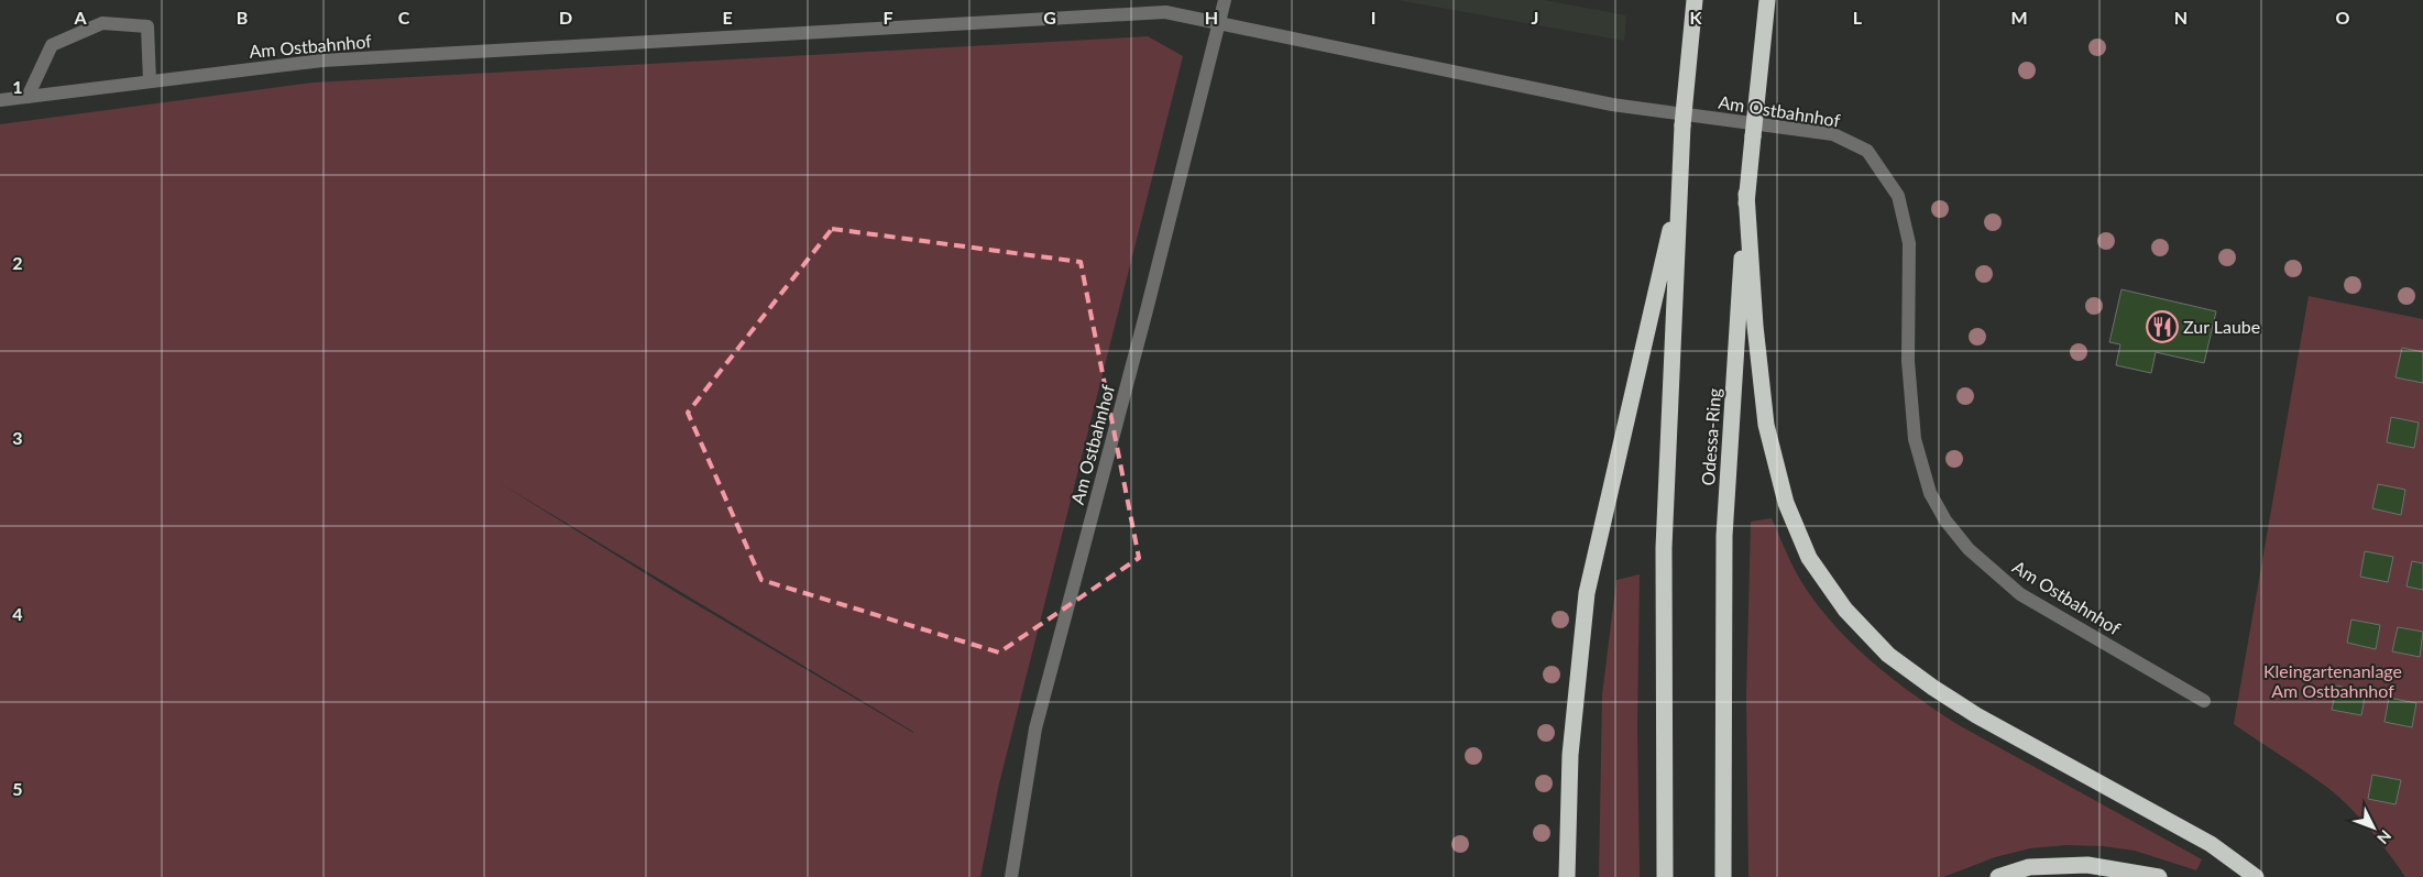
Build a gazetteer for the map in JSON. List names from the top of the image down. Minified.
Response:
{"streets":{"highway":["Odessa-Ring"],"street":["Am Ostbahnhof"]},"parks":["Kleingartenanlage Am Ostbahnhof"],"places":{"restaurant":["Zur Laube"]},"north":"bottom right","grid":{"columns":["A","B","C","D","E","F","G","H","I","J","K","L","M","N","O"],"rows":["1","2","3","4","5"]}}
